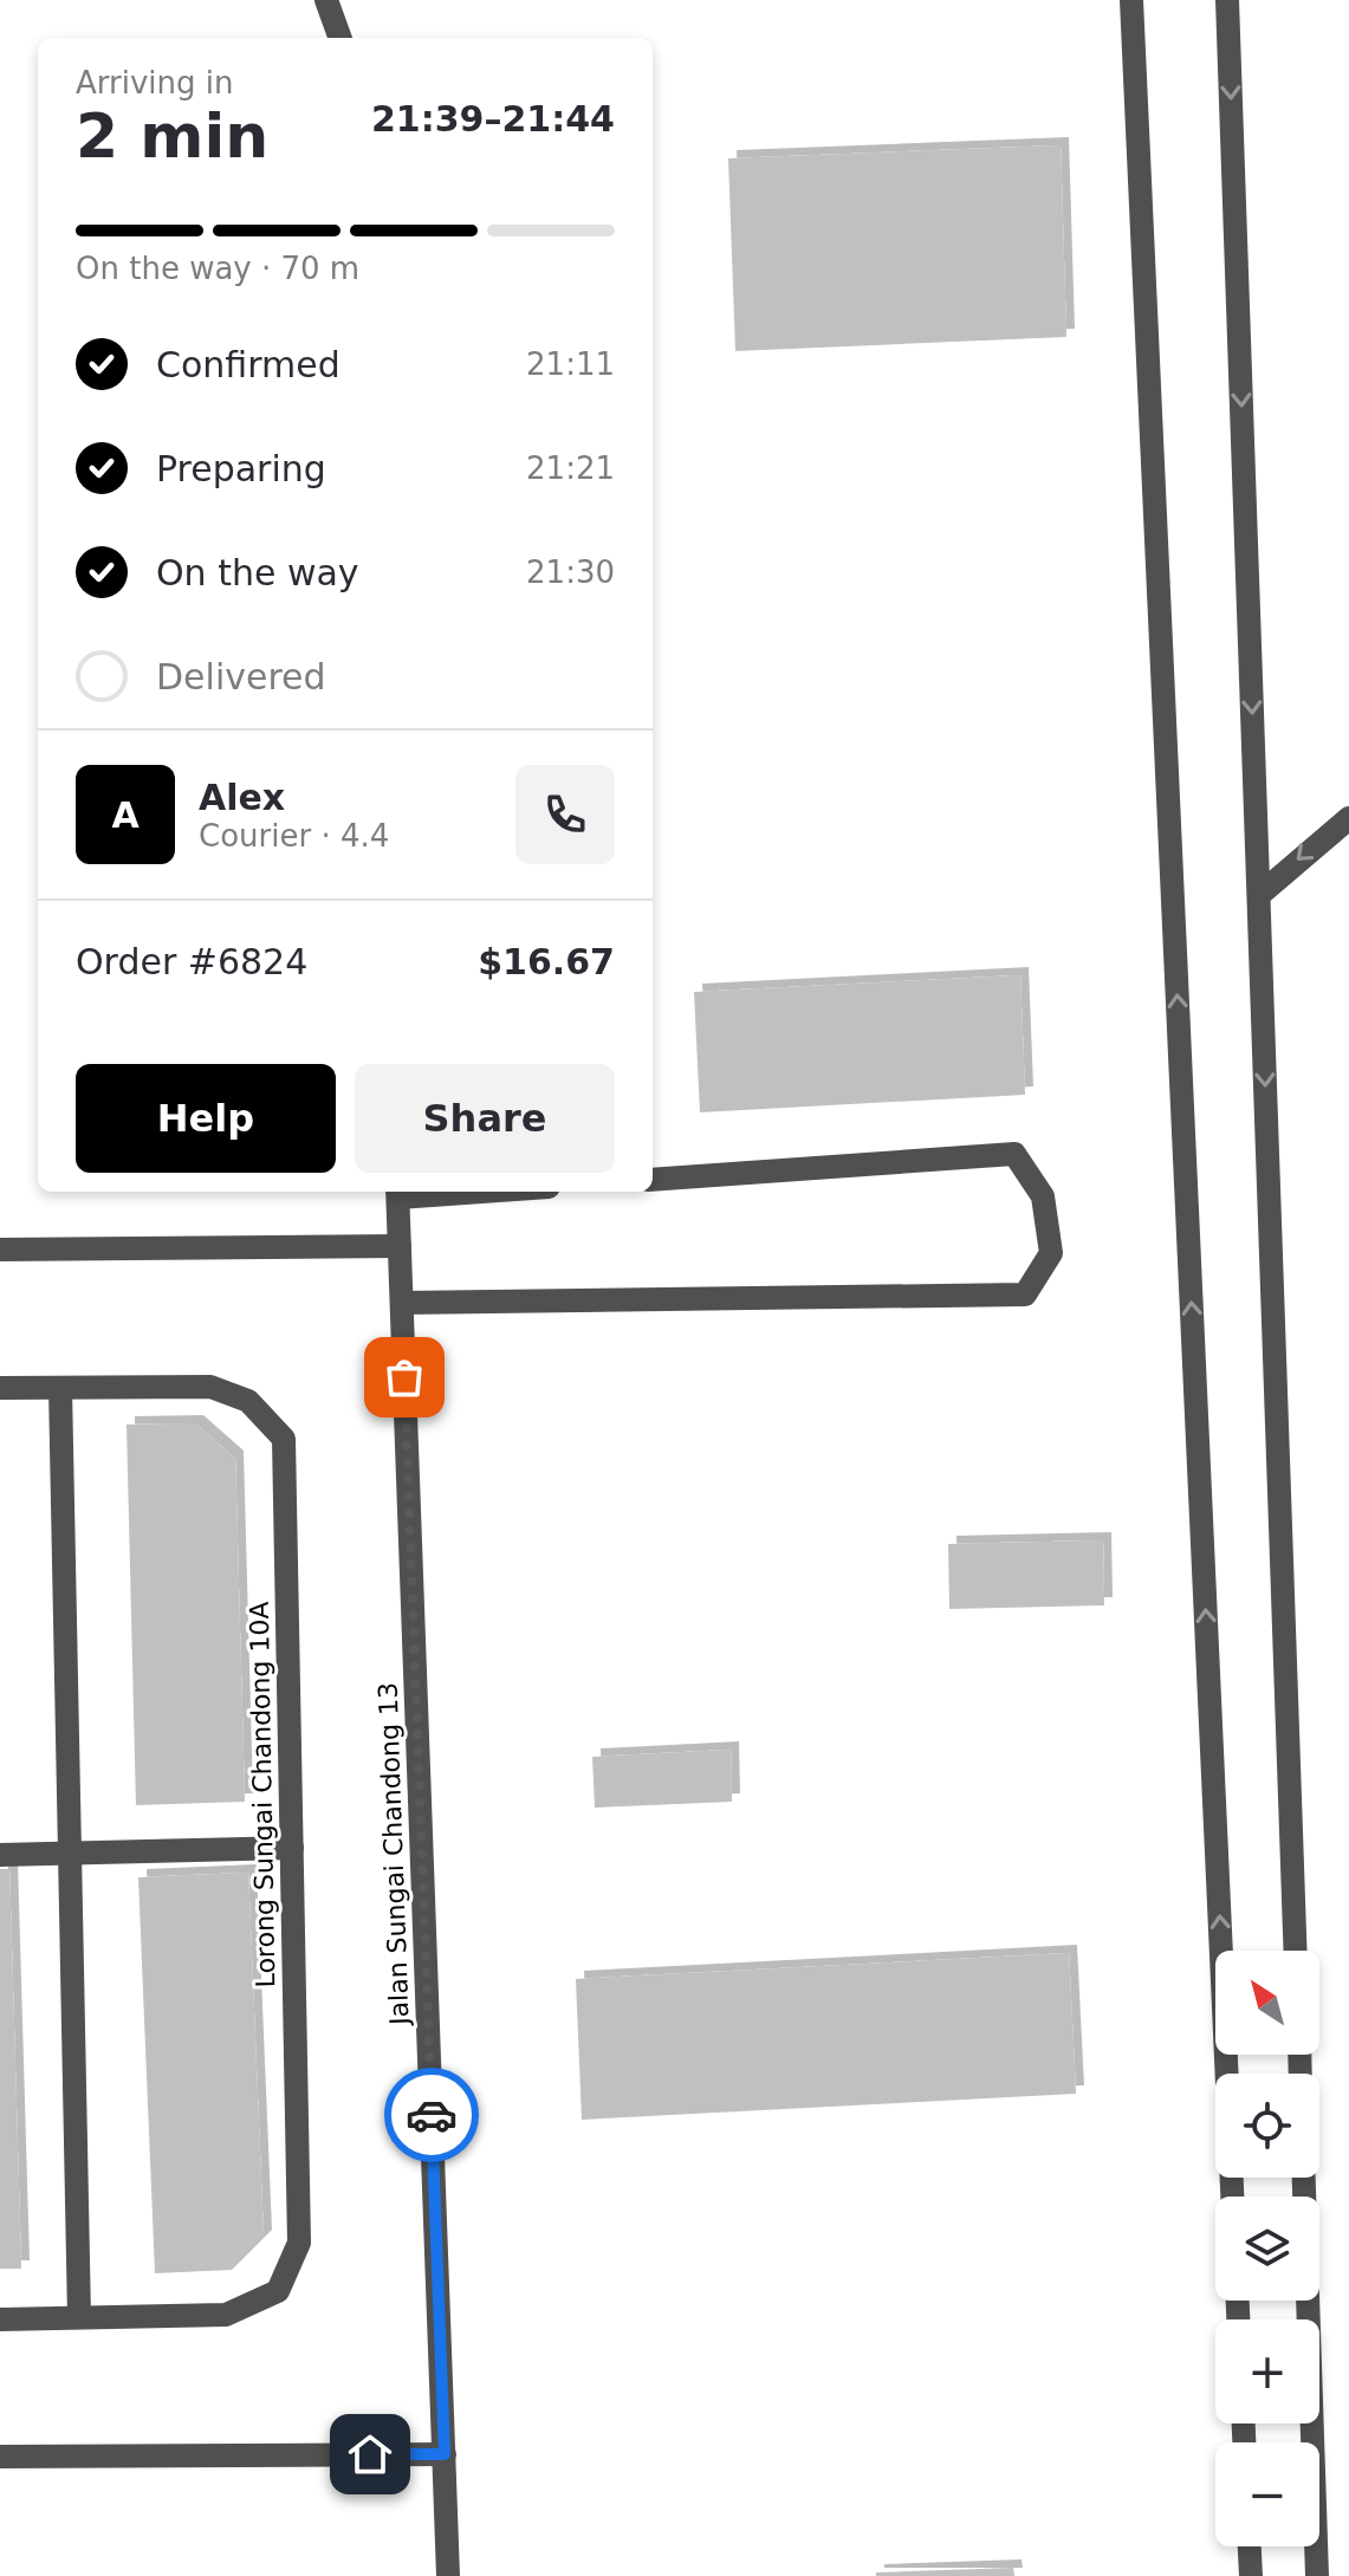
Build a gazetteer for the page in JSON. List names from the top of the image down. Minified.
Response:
{"streets":{"street":["Lorong Sungai Chandong 10A","Jalan Sungai Chandong 13"]},"north":"top left","page":{"heading":["2 min","Arriving in","21:39–21:44"],"panel":["Alex","Courier · 4.4","Order #6824","$16.67"],"bar":"On the way · 70 m","list":[["Confirmed","21:11"],["Preparing","21:21"],["On the way","21:30"],"Delivered"],"round":"A","buttons":["Help","Share"],"map_buttons":["+","−"]}}
